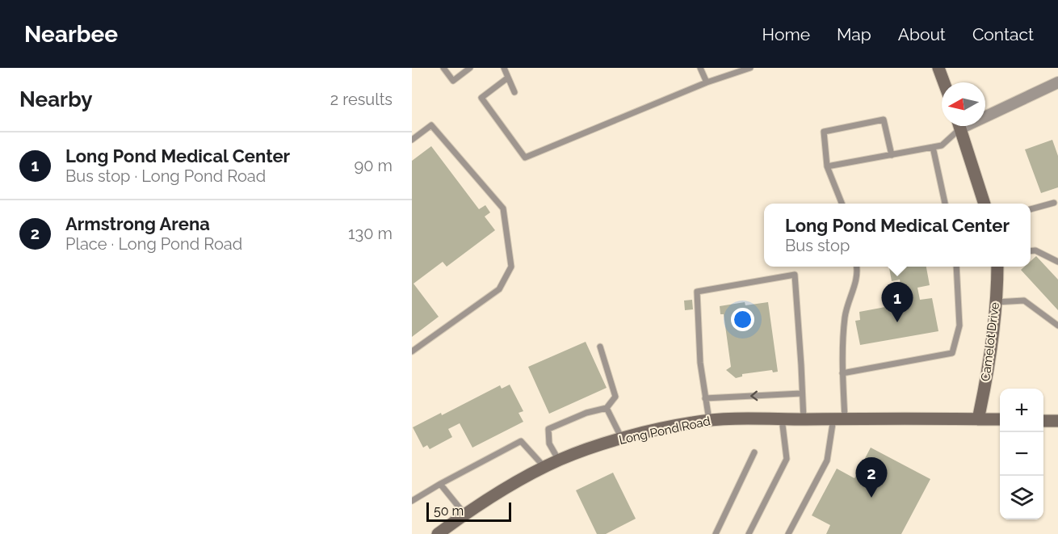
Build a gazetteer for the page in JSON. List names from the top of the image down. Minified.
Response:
{"streets":{"street":["Camelot Drive","Long Pond Road"]},"crossings":[["Camelot Drive","Long Pond Road"]],"scale_bar":"50 m","north":"left","page":{"header":"Nearbee","nav":["Home","Map","About","Contact"],"heading":["Nearby","2 results"],"list":[{"mark":"1","name":"Long Pond Medical Center","note":"Bus stop · Long Pond Road","value":"90 m"},{"mark":"2","name":"Armstrong Arena","note":"Place · Long Pond Road","value":"130 m"}],"popup":["Long Pond Medical Center","Bus stop"],"pins":["1","2"],"map_buttons":["+","−"],"scale":"50 m"}}
